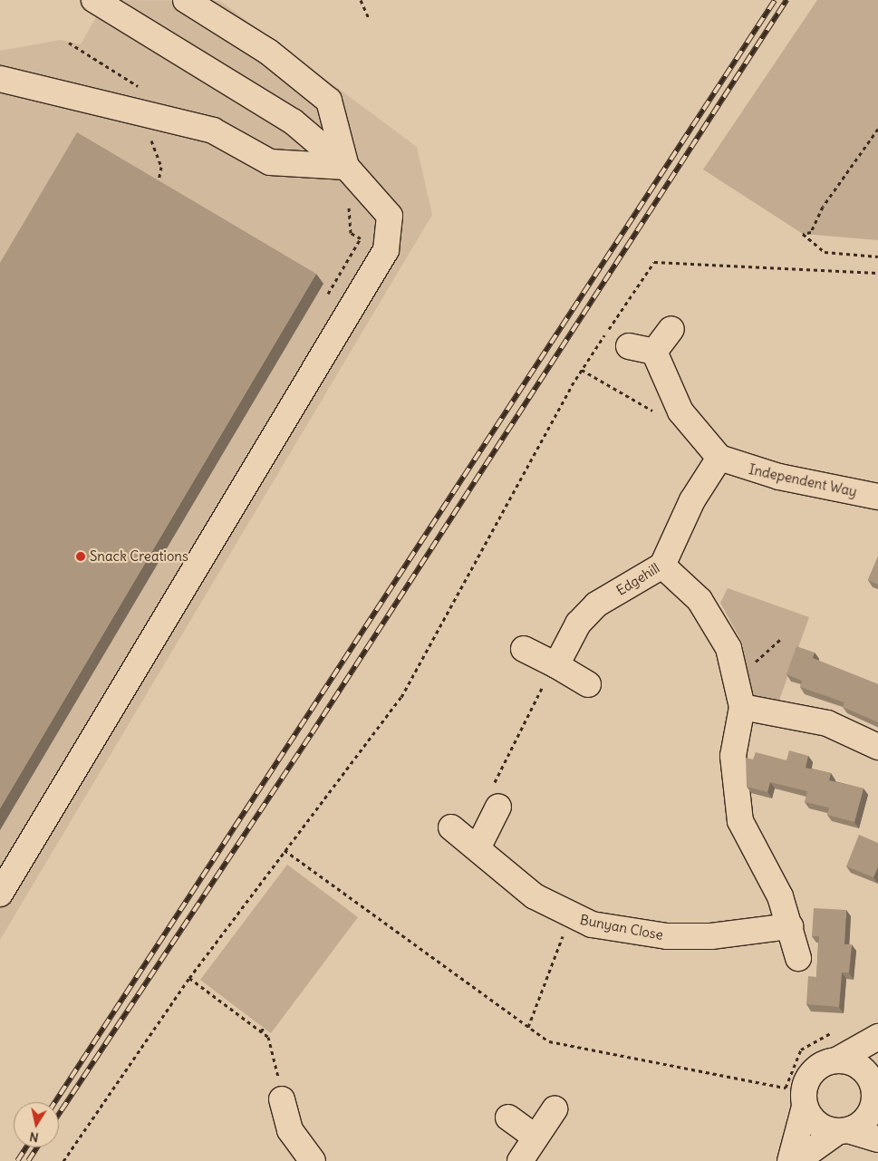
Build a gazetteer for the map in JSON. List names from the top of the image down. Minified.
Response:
{"streets":{"street":["Independent Way","Edgehill","Bunyan Close"]},"crossings":[["Independent Way","Edgehill"]],"places":["Snack Creations"],"north":"bottom"}
